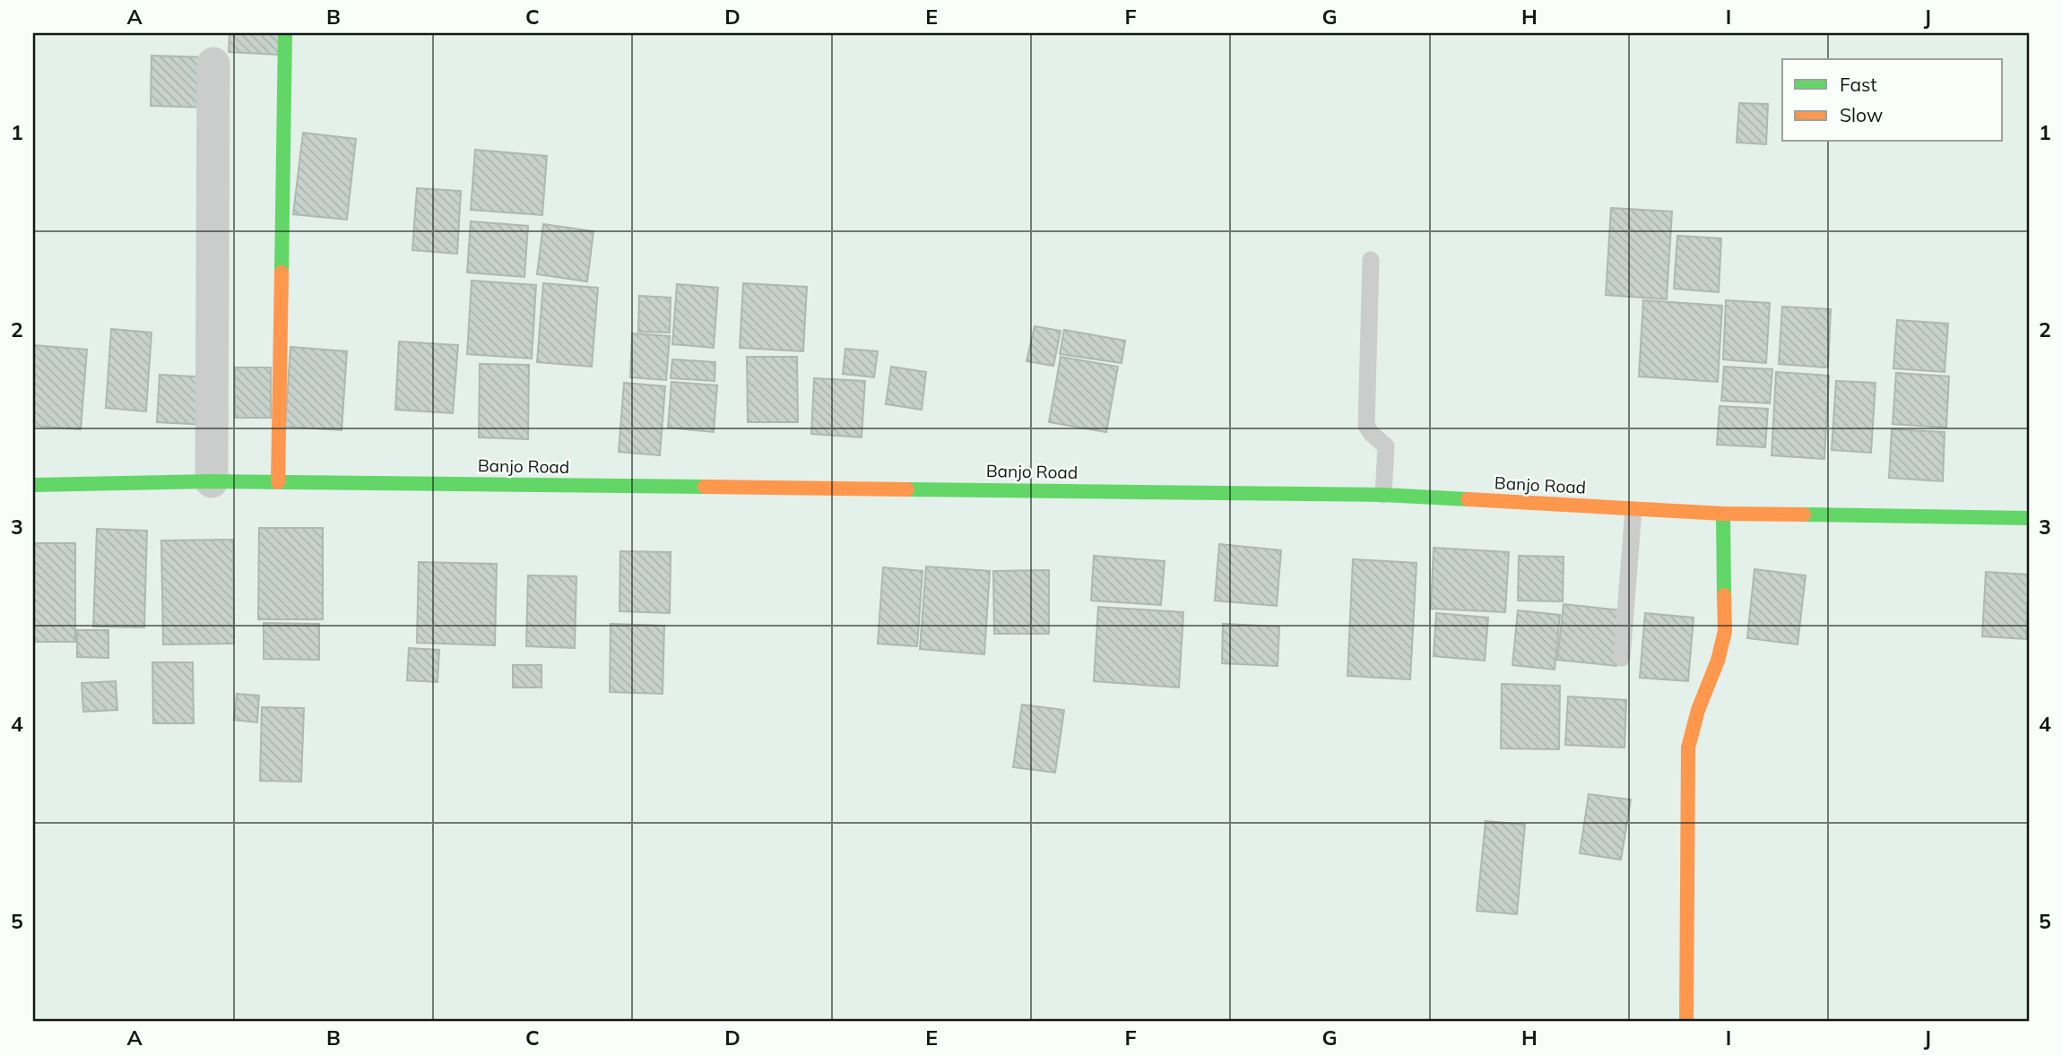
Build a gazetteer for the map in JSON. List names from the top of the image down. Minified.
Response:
{"streets":{"street":["Banjo Road"]},"legend":["Fast","Slow"],"grid":{"columns":["A","B","C","D","E","F","G","H","I","J"],"rows":["1","2","3","4","5"]}}
